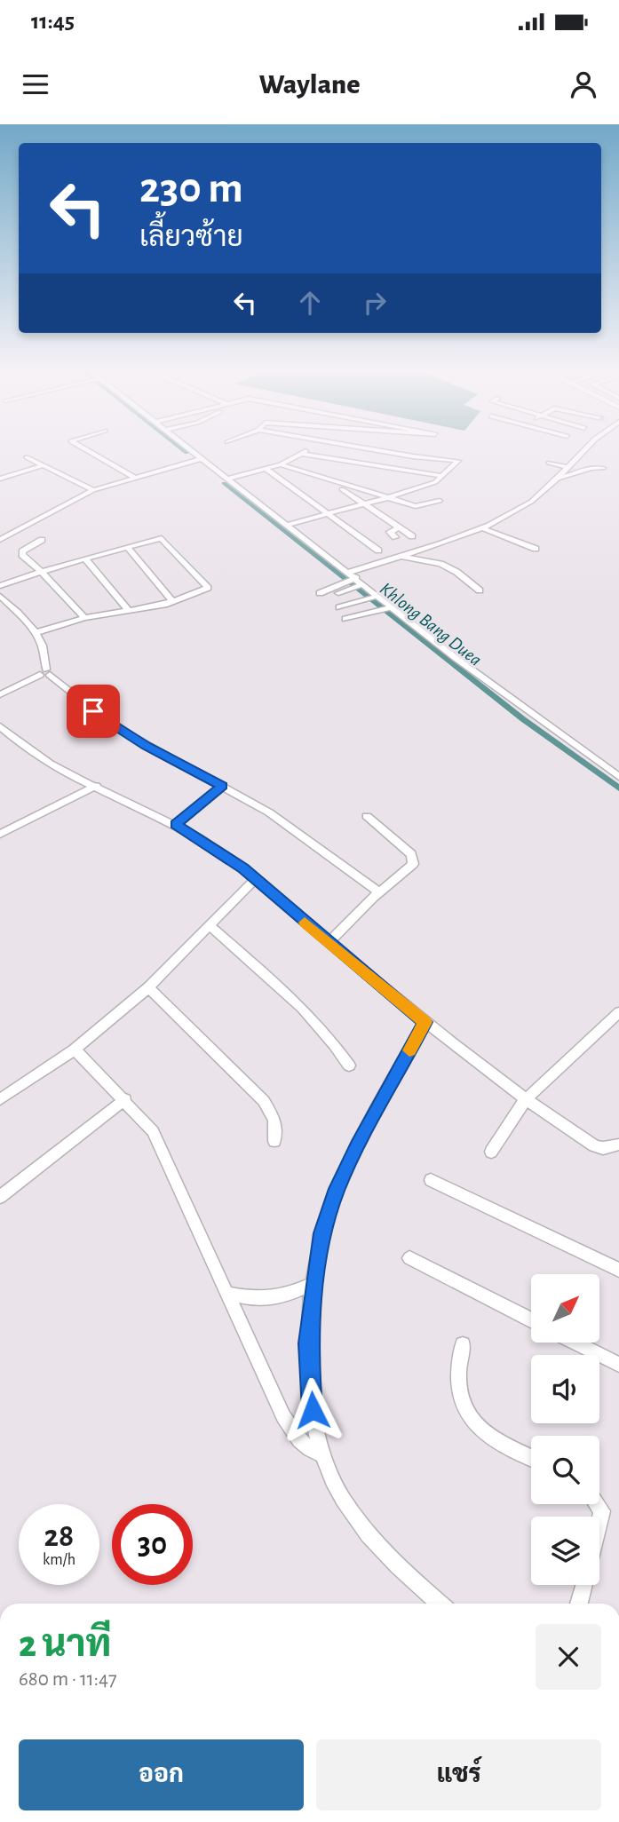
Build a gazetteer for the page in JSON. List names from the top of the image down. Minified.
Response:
{"water":["Khlong Bang Duea"],"north":"top right","page":{"status":"11:45","header":"Waylane","turn":["230 m","เลี้ยวซ้าย"],"speed":"28 km/h","limit":"30","heading":["2 นาที","680 m · 11:47"],"buttons":["ออก","แชร์"]}}
